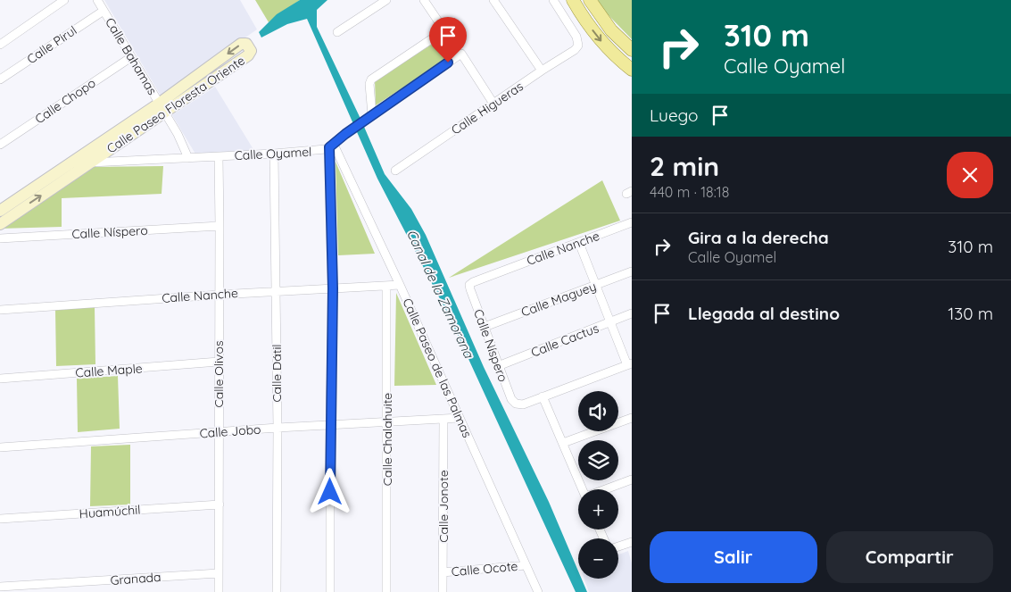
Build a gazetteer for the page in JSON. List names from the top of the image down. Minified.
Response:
{"streets":{"street":["Calle Pirul","Calle Bahamas","Calle Chopo","Calle Paseo Floresta Oriente","Calle Higueras","Calle Oyamel","Calle Níspero","Calle Nanche","Calle Maguey","Calle Cactus","Calle Paseo de las Palmas","Calle Maple","Calle Dátil","Calle Olivos","Calle Jobo","Calle Chalahuite","Calle Jonote","Huamúchil","Calle Ocote","Granada"]},"crossings":[["Calle Pirul","Calle Bahamas"],["Calle Bahamas","Calle Chopo"],["Calle Bahamas","Calle Paseo Floresta Oriente"],["Calle Paseo Floresta Oriente","Calle Oyamel"],["Calle Higueras","Calle Oyamel"],["Calle Oyamel","Calle Paseo de las Palmas"],["Calle Oyamel","Calle Dátil"],["Calle Oyamel","Calle Olivos"],["Calle Níspero","Calle Nanche"],["Calle Níspero","Calle Maguey"],["Calle Níspero","Calle Cactus"],["Calle Níspero","Calle Olivos"],["Calle Nanche","Calle Paseo de las Palmas"],["Calle Nanche","Calle Dátil"],["Calle Nanche","Calle Olivos"],["Calle Nanche","Calle Chalahuite"],["Calle Paseo de las Palmas","Calle Jobo"],["Calle Paseo de las Palmas","Calle Ocote"],["Calle Maple","Calle Olivos"],["Calle Dátil","Calle Jobo"],["Calle Olivos","Calle Jobo"],["Calle Olivos","Huamúchil"],["Calle Olivos","Granada"],["Calle Jobo","Calle Chalahuite"],["Calle Jobo","Calle Jonote"],["Calle Jonote","Calle Ocote"]],"water":["Canal de la Zamorana"],"page":{"turn":["310 m","Calle Oyamel"],"then":"Luego","heading":["2 min","440 m · 18:18"],"list":[{"name":"Gira a la derecha","note":"Calle Oyamel","value":"310 m"},{"name":"Llegada al destino","value":"130 m"}],"map_buttons":["+","−"],"buttons":["Salir","Compartir"]}}
